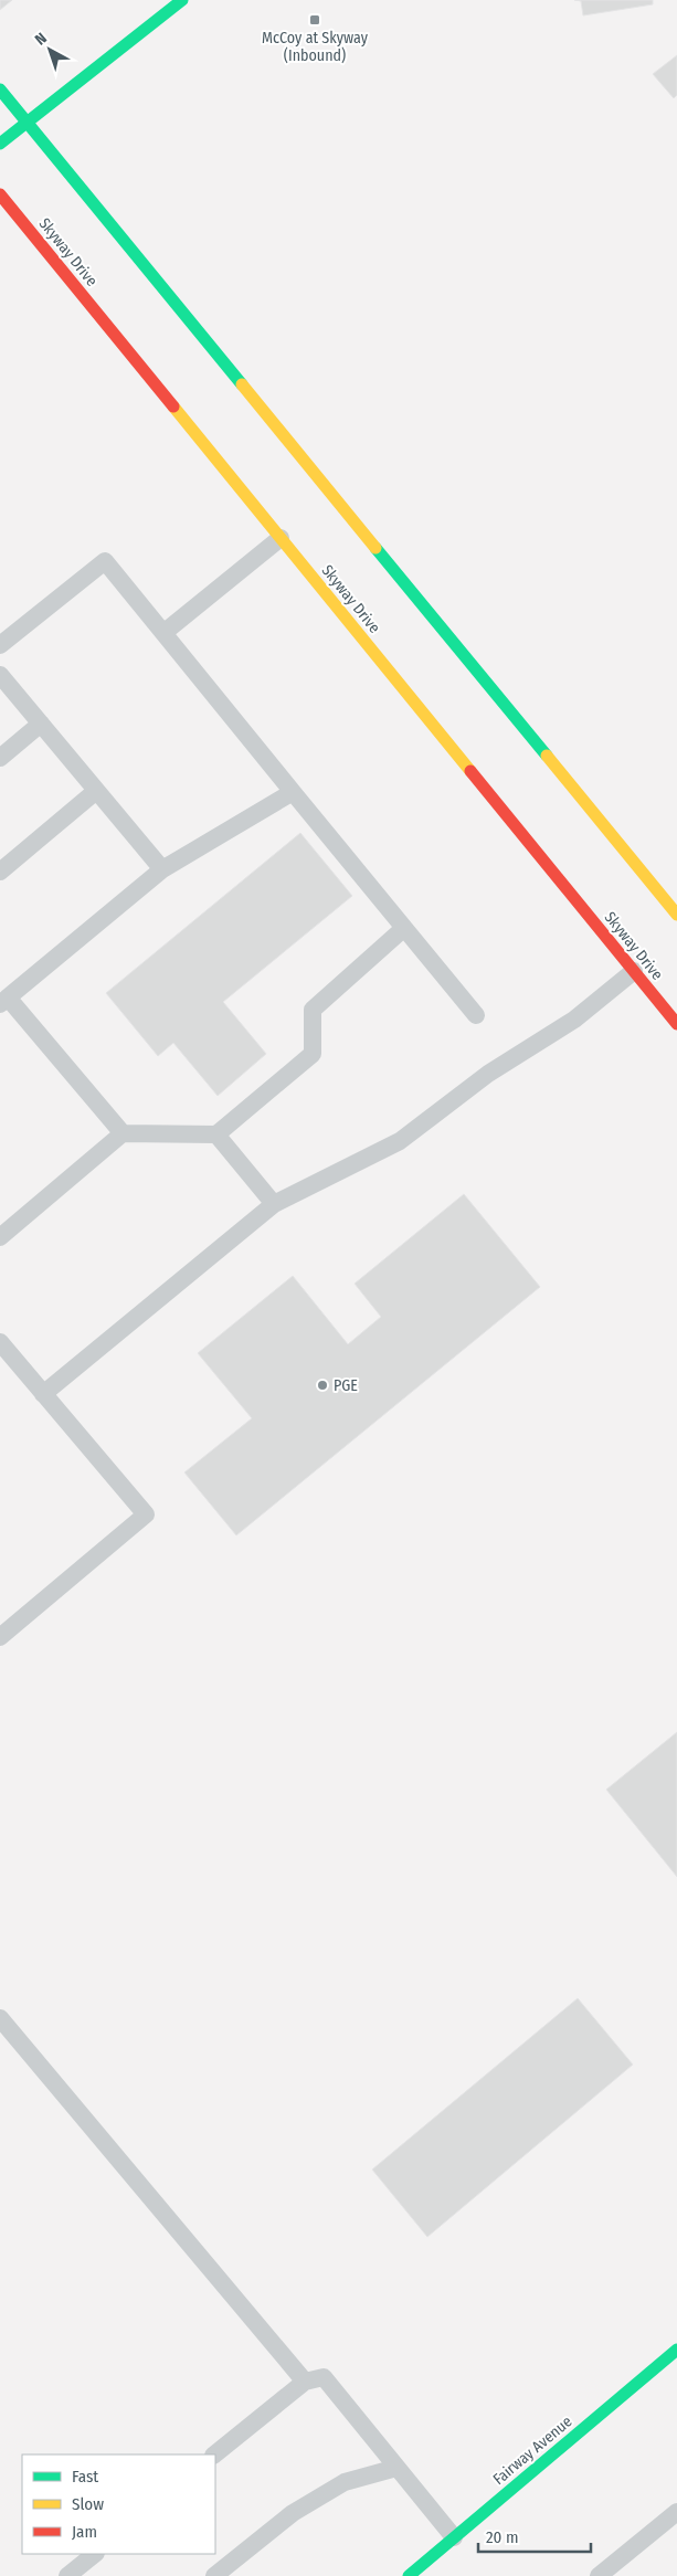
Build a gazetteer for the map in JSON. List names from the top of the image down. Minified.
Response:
{"streets":{"main road":["Skyway Drive","Fairway Avenue"]},"places":{"transit":["McCoy at Skyway (Inbound)"],"other":["PGE"]},"legend":["Fast","Slow","Jam"],"scale_bar":"20 m","north":"top left"}
